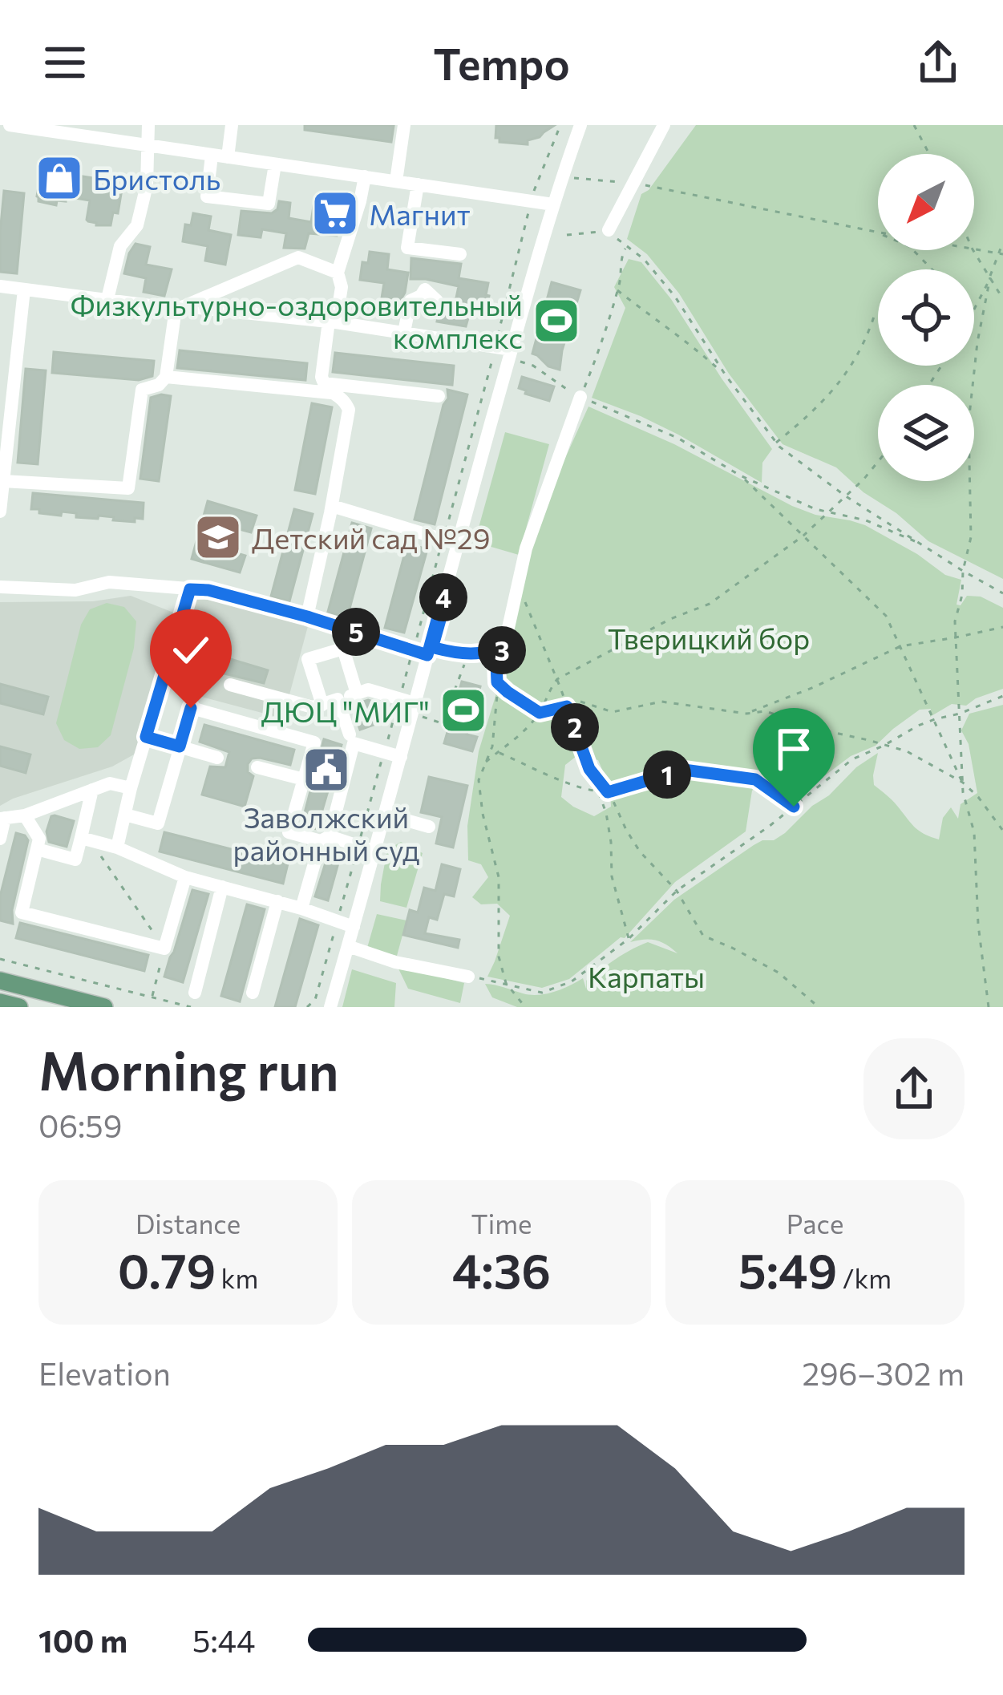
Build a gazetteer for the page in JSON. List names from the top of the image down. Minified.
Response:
{"parks":["Тверицкий бор","Карпаты"],"places":{"shop":["Бристоль"],"supermarket":["Магнит"],"sports":["Физкультурно-оздоровительный комплекс","ДЮЦ \"МИГ\""],"school or university":["Детский сад №29"],"public building":["Заволжский районный суд"]},"north":"bottom left","page":{"header":"Tempo","pins":["4","5","3","2","1"],"heading":["Morning run","06:59"],"stats":[["Distance","0.79 km"],["Time","4:36"],["Pace","5:49 /km"]],"chart":["Elevation","296–302 m"],"list":[{"name":"100 m","note":"5:44"}]}}
